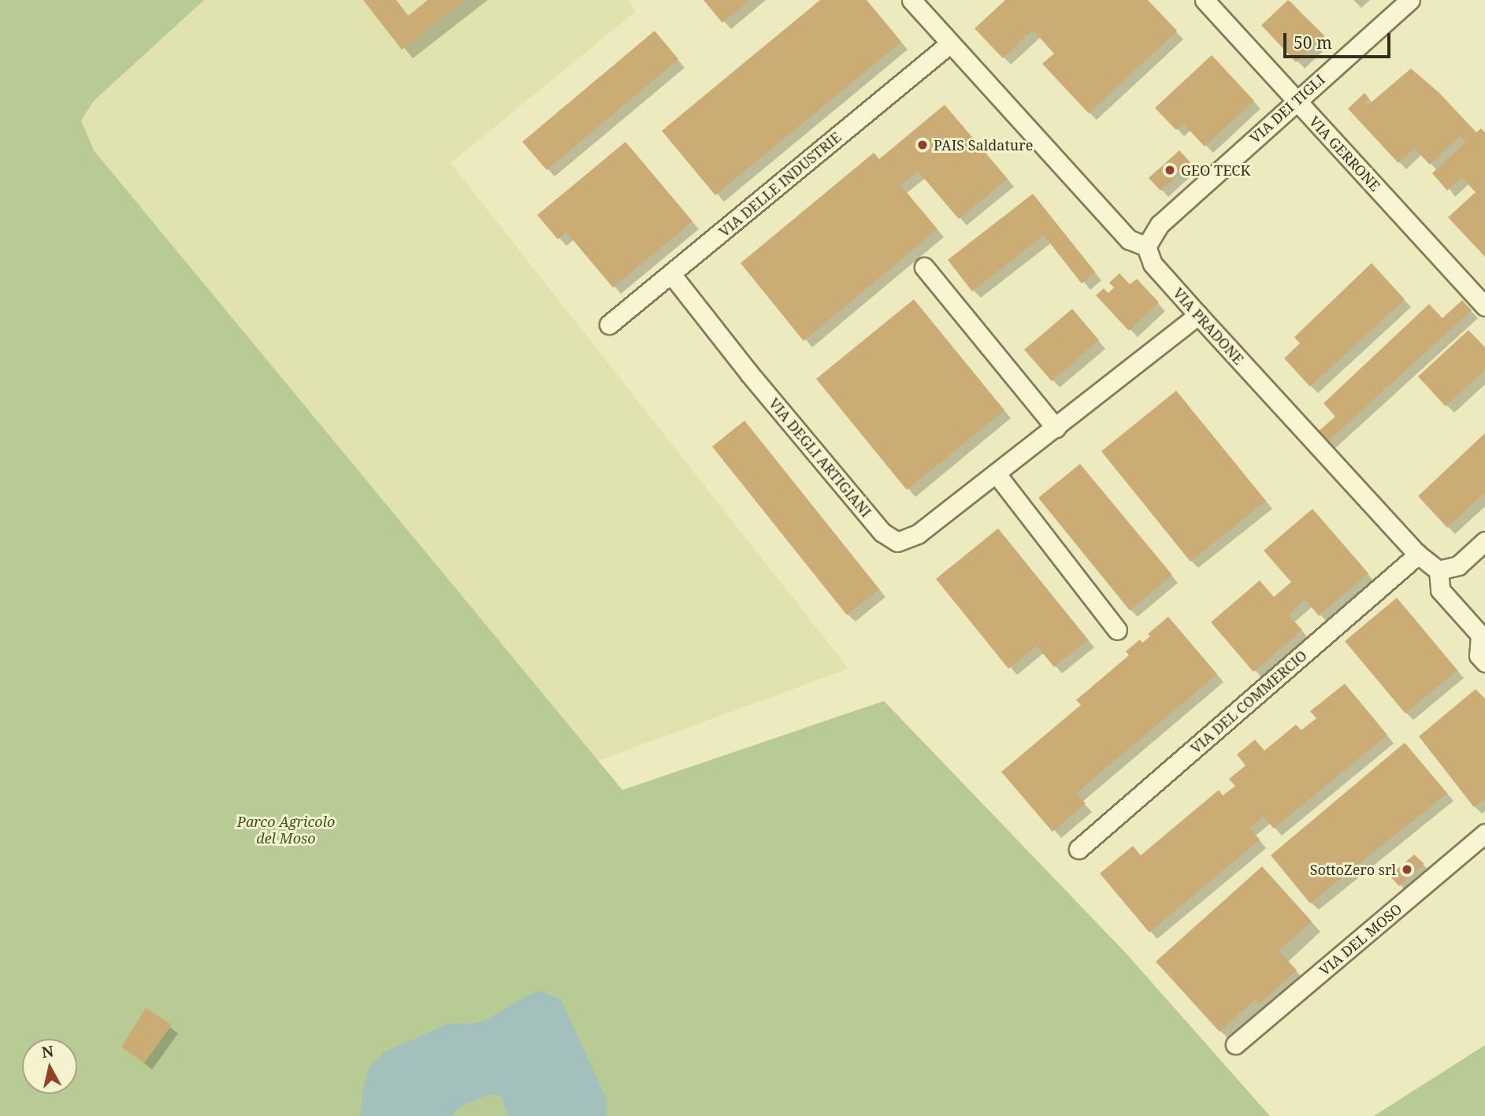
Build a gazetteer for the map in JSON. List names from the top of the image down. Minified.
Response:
{"streets":{"street":["VIA DEI TIGLI","VIA GERRONE","VIA DELLE INDUSTRIE","VIA PRADONE","VIA DEGLI ARTIGIANI","VIA DEL COMMERCIO","VIA DEL MOSO"]},"crossings":[["VIA DEI TIGLI","VIA GERRONE"],["VIA DEI TIGLI","VIA PRADONE"],["VIA DELLE INDUSTRIE","VIA DEGLI ARTIGIANI"],["VIA PRADONE","VIA DEGLI ARTIGIANI"],["VIA PRADONE","VIA DEL COMMERCIO"]],"parks":["Parco Agricolo del Moso"],"places":["PAIS Saldature","GEO TECK","SottoZero srl"],"scale_bar":"50 m","north":"top"}
